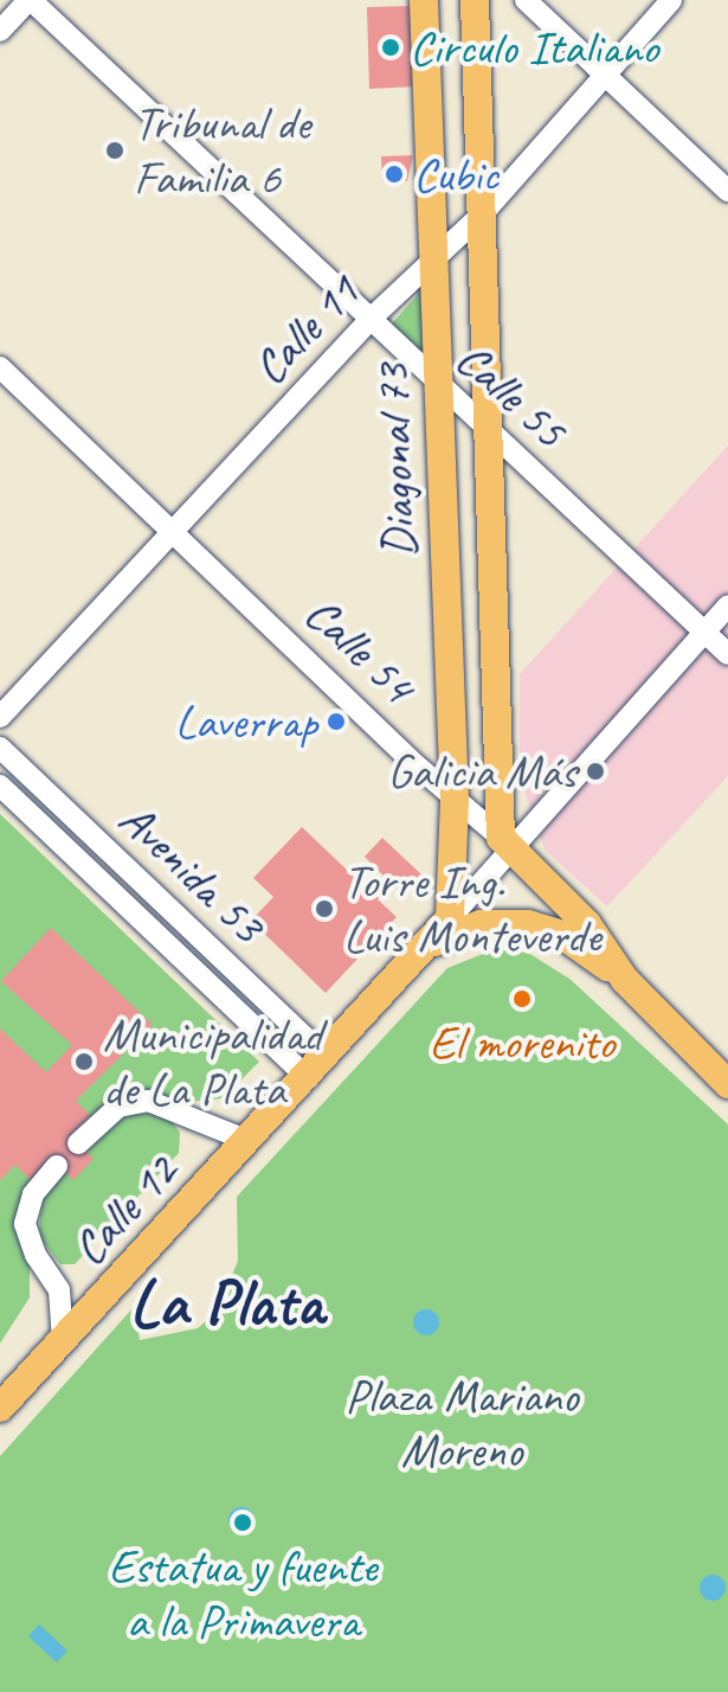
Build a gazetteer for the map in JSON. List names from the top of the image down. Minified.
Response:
{"streets":{"main road":["Diagonal 73","Calle 54","Calle 12"],"street":["Calle 11","Calle 55","Avenida 53"]},"crossings":[["Calle 11","Calle 55"],["Calle 11","Diagonal 73"],["Calle 11","Calle 54"],["Calle 55","Diagonal 73"],["Calle 55","Calle 12"],["Diagonal 73","Calle 54"],["Diagonal 73","Calle 12"],["Calle 54","Calle 12"],["Avenida 53","Calle 12"]],"districts":["La Plata"],"parks":["Plaza Mariano Moreno"],"places":["Circulo Italiano","Tribunal de Familia 6","Cubic","Laverrap","Galicia Más","Torre Ing. Luis Monteverde","El morenito","Municipalidad de La Plata","Estatua y fuente a la Primavera"]}
